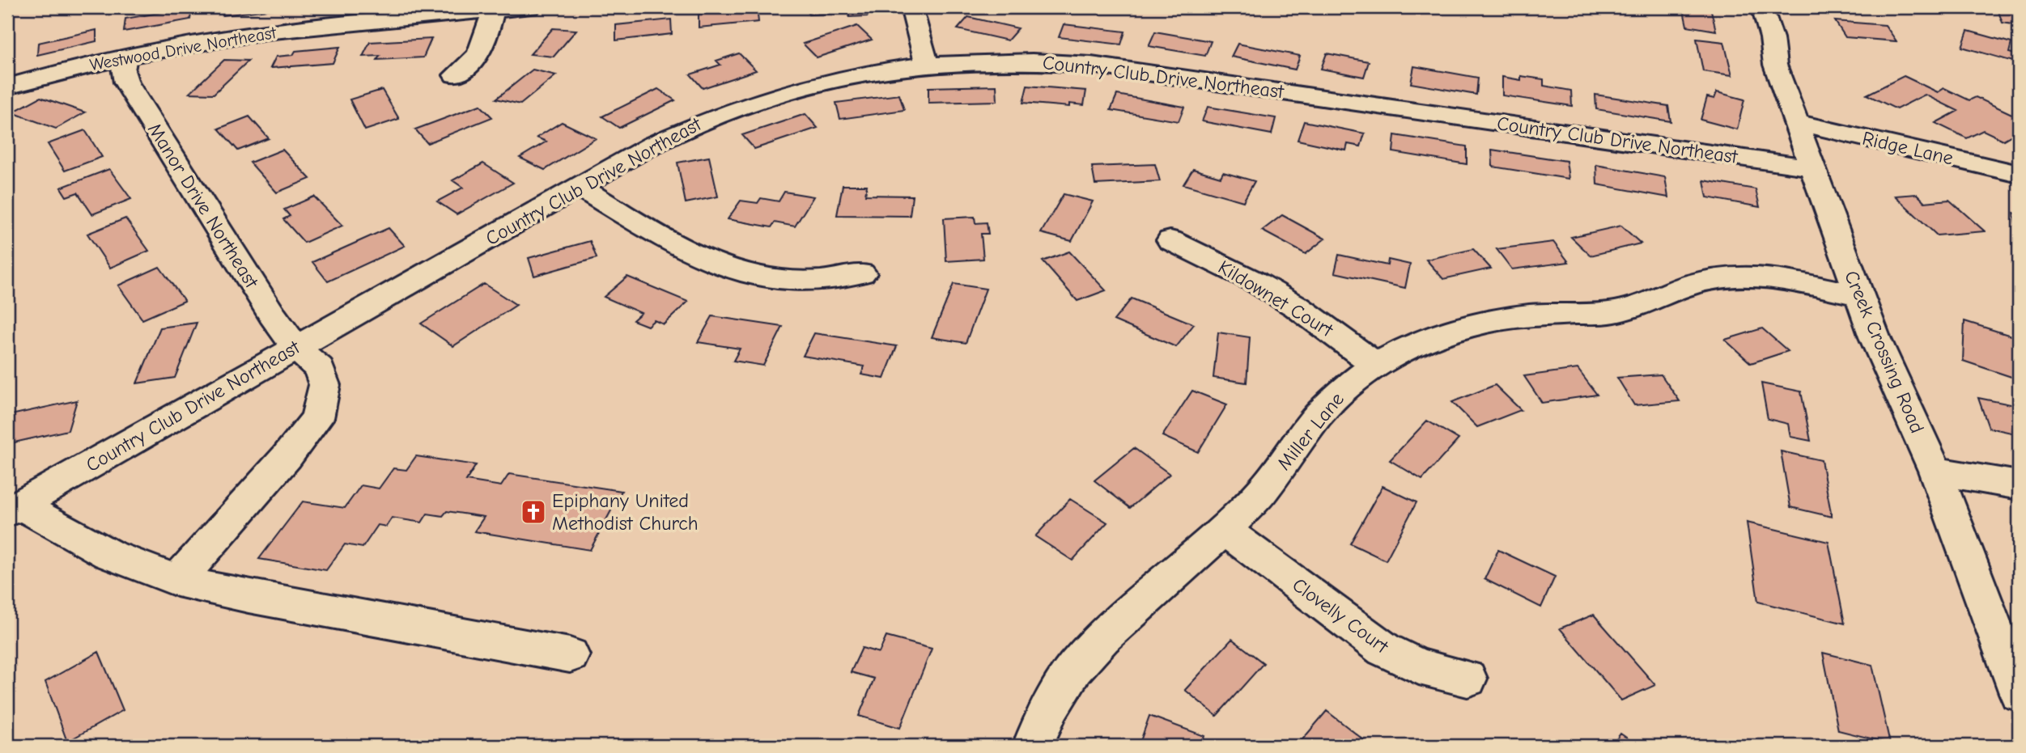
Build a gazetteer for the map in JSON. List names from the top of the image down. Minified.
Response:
{"streets":{"street":["Westwood Drive Northeast","Country Club Drive Northeast","Ridge Lane","Manor Drive Northeast","Kildownet Court","Creek Crossing Road","Miller Lane","Clovelly Court"]},"crossings":[["Westwood Drive Northeast","Manor Drive Northeast"],["Country Club Drive Northeast","Manor Drive Northeast"],["Country Club Drive Northeast","Creek Crossing Road"],["Ridge Lane","Creek Crossing Road"],["Kildownet Court","Miller Lane"],["Creek Crossing Road","Miller Lane"],["Miller Lane","Clovelly Court"]],"places":{"church":["Epiphany United Methodist Church"]}}
